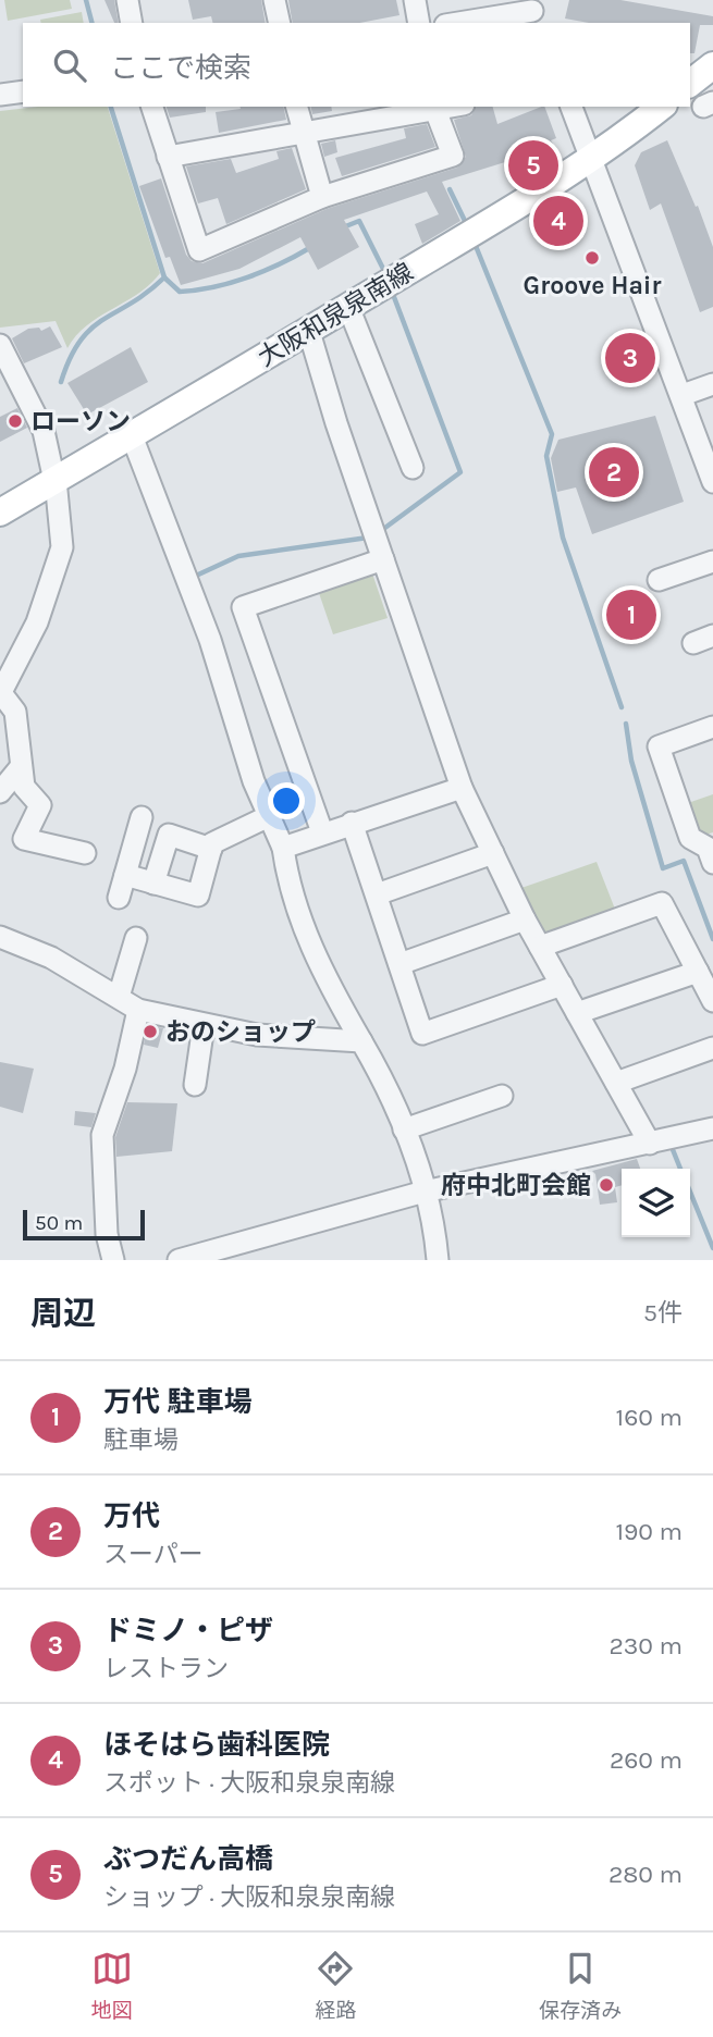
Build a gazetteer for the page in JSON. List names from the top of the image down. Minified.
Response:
{"streets":{"main road":["大阪和泉泉南線"]},"places":["Groove Hair","ローソン","おのショップ","府中北町会館"],"scale_bar":"50 m","page":{"search":"ここで検索","pins":["5","4","3","2","1"],"scale":"50 m","heading":["周辺","5件"],"list":[{"mark":"1","name":"万代 駐車場","note":"駐車場","value":"160 m"},{"mark":"2","name":"万代","note":"スーパー","value":"190 m"},{"mark":"3","name":"ドミノ・ピザ","note":"レストラン","value":"230 m"},{"mark":"4","name":"ほそはら歯科医院","note":"スポット · 大阪和泉泉南線","value":"260 m"},{"mark":"5","name":"ぶつだん高橋","note":"ショップ · 大阪和泉泉南線","value":"280 m"}],"nav":["地図","経路","保存済み"]}}
